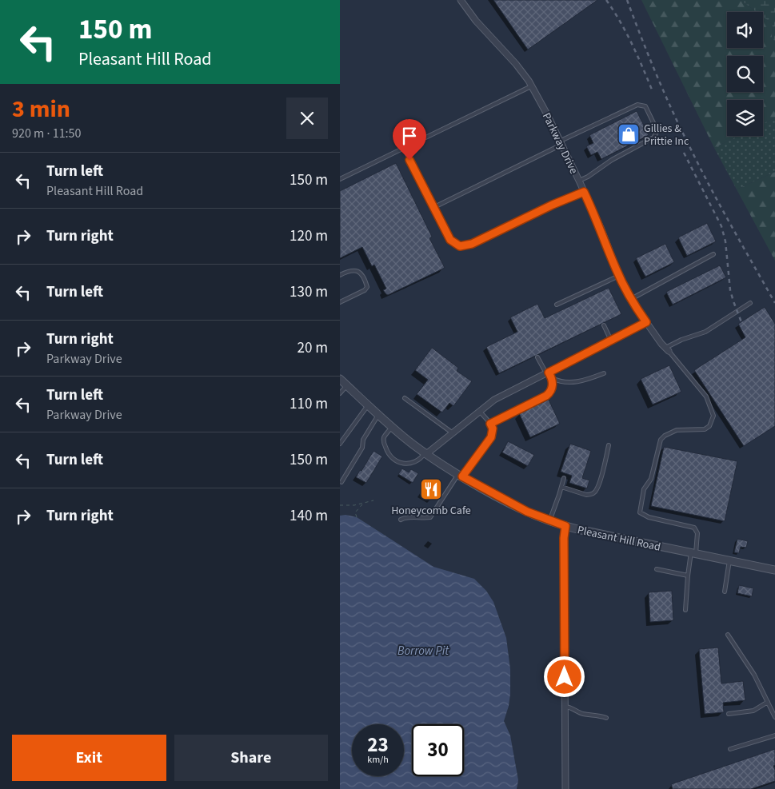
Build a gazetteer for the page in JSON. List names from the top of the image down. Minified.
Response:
{"streets":{"street":["Parkway Drive","Pleasant Hill Road"]},"water":["Borrow Pit"],"places":{"shop":["Gillies & Prittie Inc"],"restaurant":["Honeycomb Cafe"]},"page":{"turn":["150 m","Pleasant Hill Road"],"heading":["3 min","920 m · 11:50"],"list":[{"name":"Turn left","note":"Pleasant Hill Road","value":"150 m"},{"name":"Turn right","value":"120 m"},{"name":"Turn left","value":"130 m"},{"name":"Turn right","note":"Parkway Drive","value":"20 m"},{"name":"Turn left","note":"Parkway Drive","value":"110 m"},{"name":"Turn left","value":"150 m"},{"name":"Turn right","value":"140 m"}],"speed":"23 km/h","limit":"30","buttons":["Exit","Share"]}}
